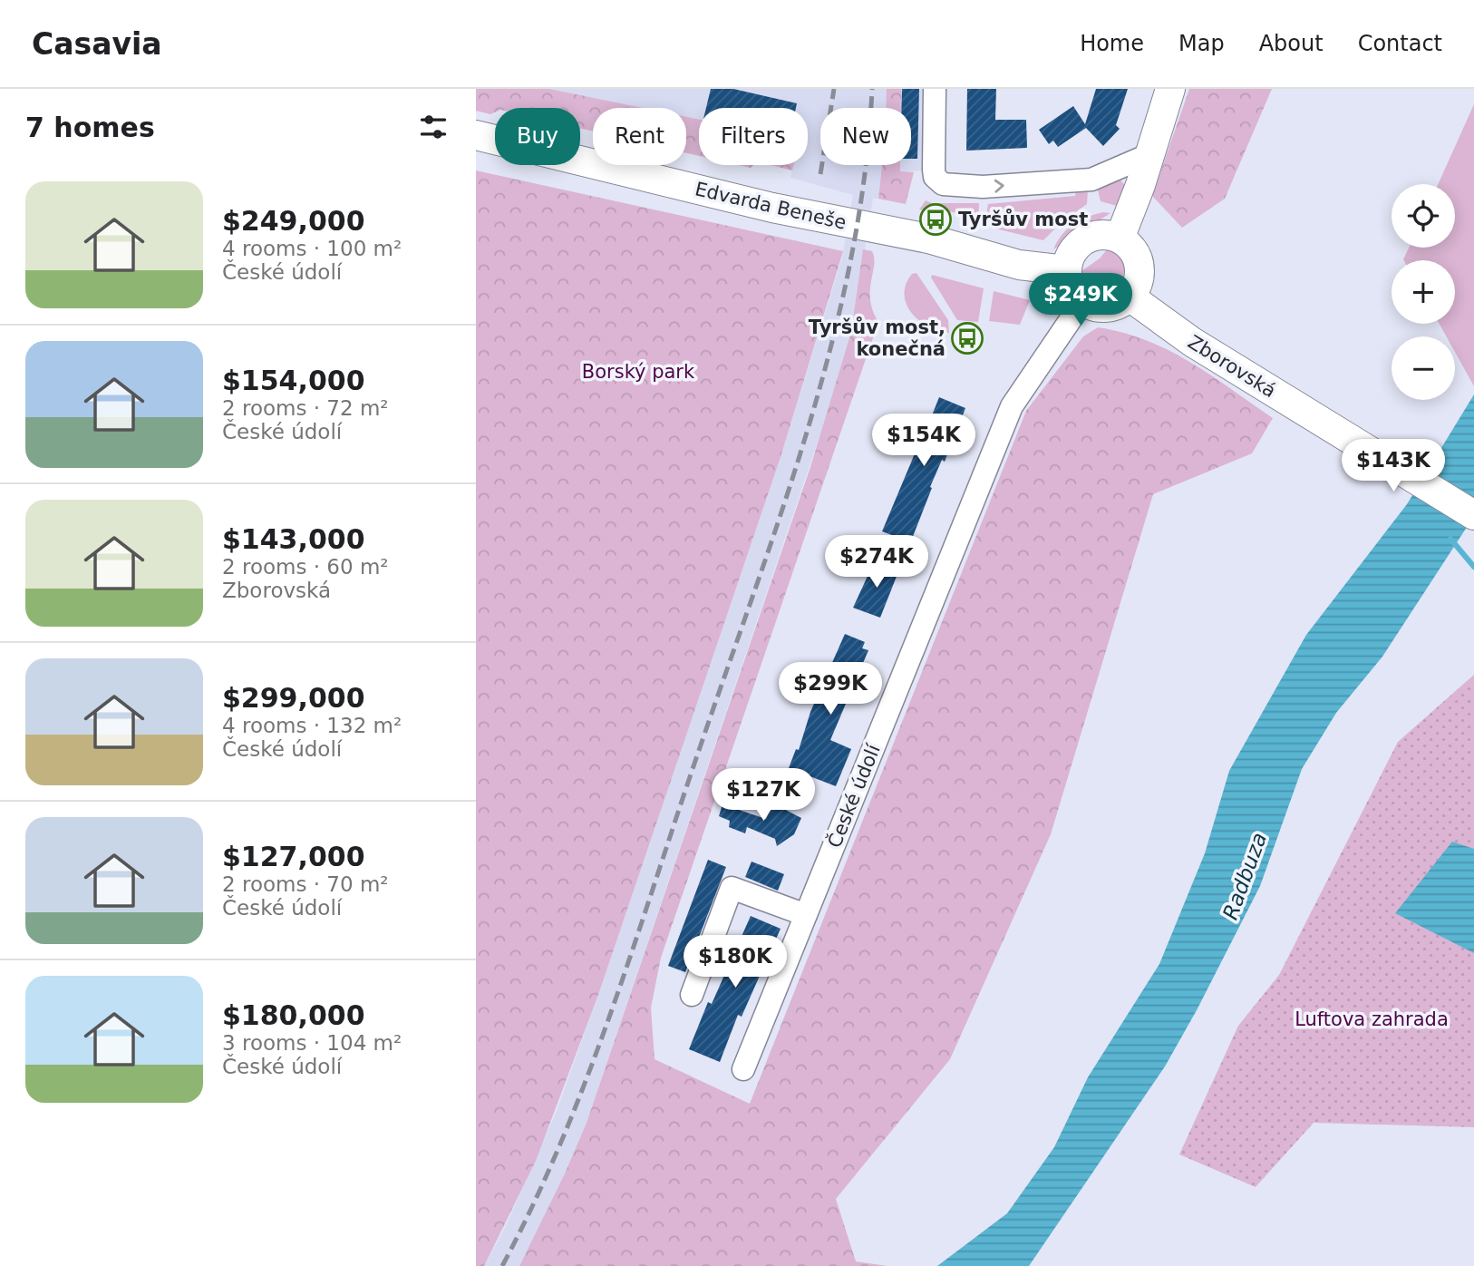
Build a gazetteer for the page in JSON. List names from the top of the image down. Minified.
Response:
{"streets":{"street":["Edvarda Beneše","Zborovská","České údolí"]},"crossings":[["Edvarda Beneše","Zborovská"],["Edvarda Beneše","České údolí"],["Zborovská","České údolí"]],"water":["Radbuza"],"parks":["Borský park","Luftova zahrada"],"places":{"bus stop":["Tyršův most","Tyršův most, konečná"]},"page":{"header":"Casavia","nav":["Home","Map","About","Contact"],"heading":"7 homes","chip":["Buy","Rent","Filters","New"],"list":[{"name":"$249,000","note":"4 rooms · 100 m² · České údolí"},{"name":"$154,000","note":"2 rooms · 72 m² · České údolí"},{"name":"$143,000","note":"2 rooms · 60 m² · Zborovská"},{"name":"$299,000","note":"4 rooms · 132 m² · České údolí"},{"name":"$127,000","note":"2 rooms · 70 m² · České údolí"},{"name":"$180,000","note":"3 rooms · 104 m² · České údolí"}],"map_buttons":["+","−"],"price":["$249K","$154K","$143K","$274K","$299K","$127K","$180K"]}}
